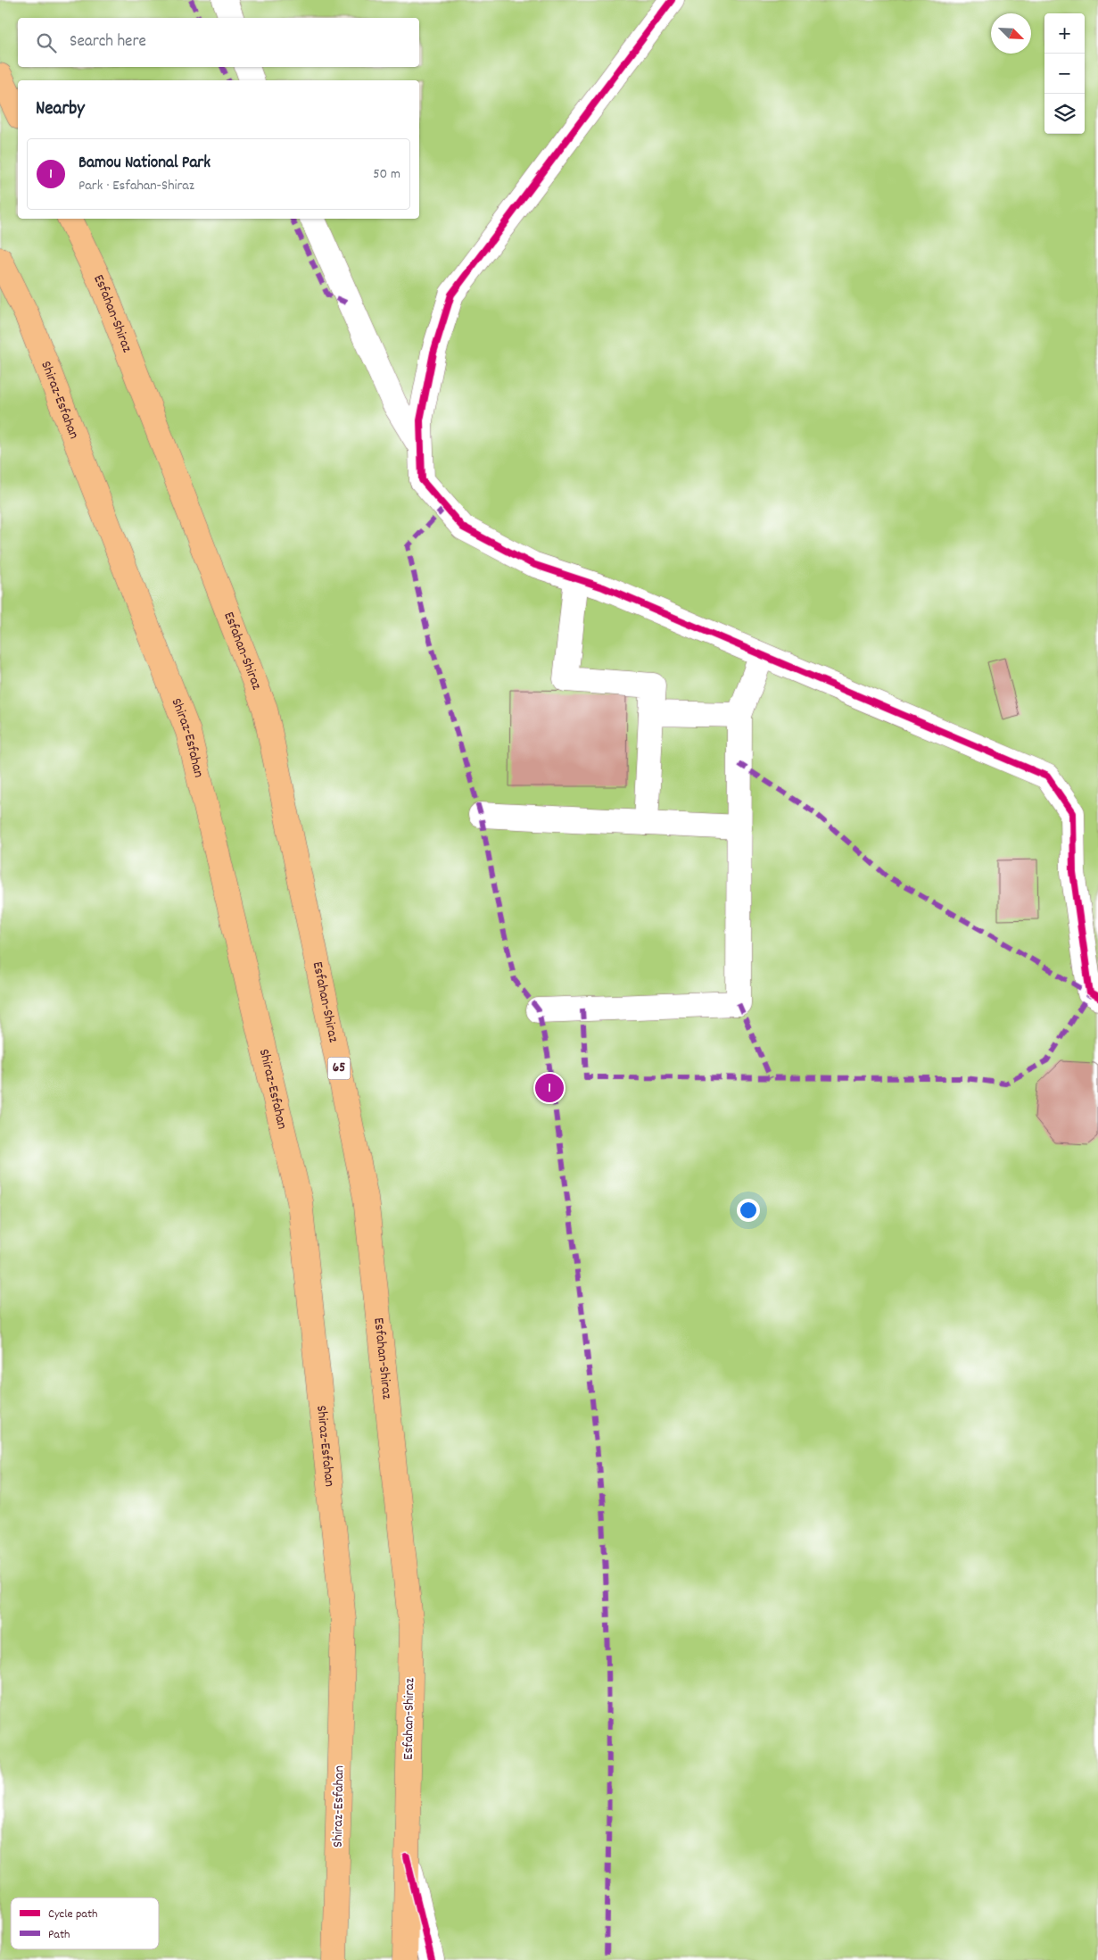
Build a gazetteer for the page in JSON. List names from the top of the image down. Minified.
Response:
{"streets":{"highway":["Esfahan-Shiraz","Shiraz-Esfahan","65"]},"legend":["Cycle path","Path"],"north":"bottom right","page":{"map_buttons":["+","−"],"search":"Search here","heading":"Nearby","list":[{"mark":"1","name":"Bamou National Park","note":"Park · Esfahan-Shiraz","value":"50 m"}],"pins":"1"}}
